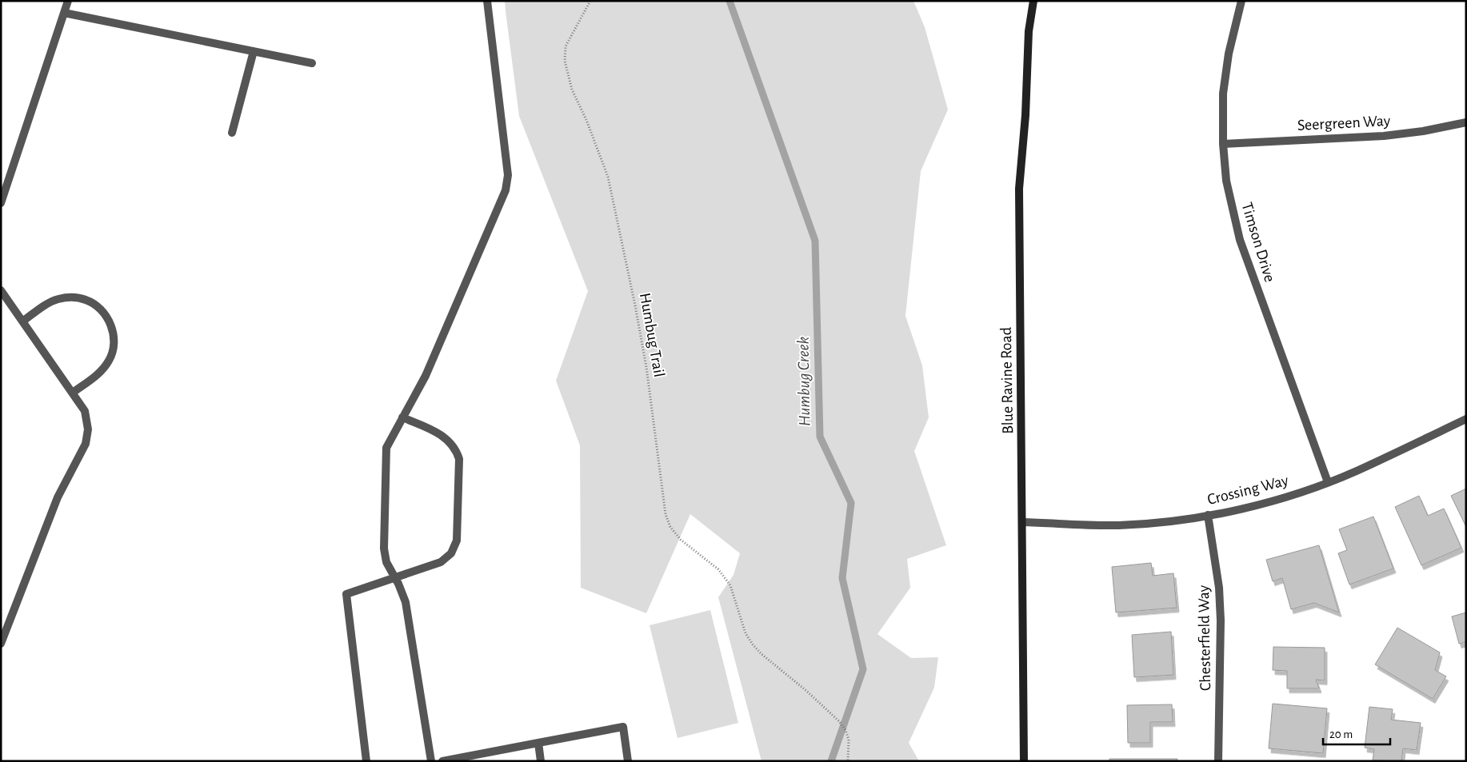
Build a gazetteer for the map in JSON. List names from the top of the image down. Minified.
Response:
{"streets":{"main road":["Blue Ravine Road"],"street":["Seergreen Way","Timson Drive","Crossing Way","Chesterfield Way"],"path":["Humbug Trail"]},"crossings":[["Seergreen Way","Timson Drive"],["Timson Drive","Crossing Way"],["Blue Ravine Road","Crossing Way"],["Crossing Way","Chesterfield Way"]],"water":["Humbug Creek"],"scale_bar":"20 m"}
